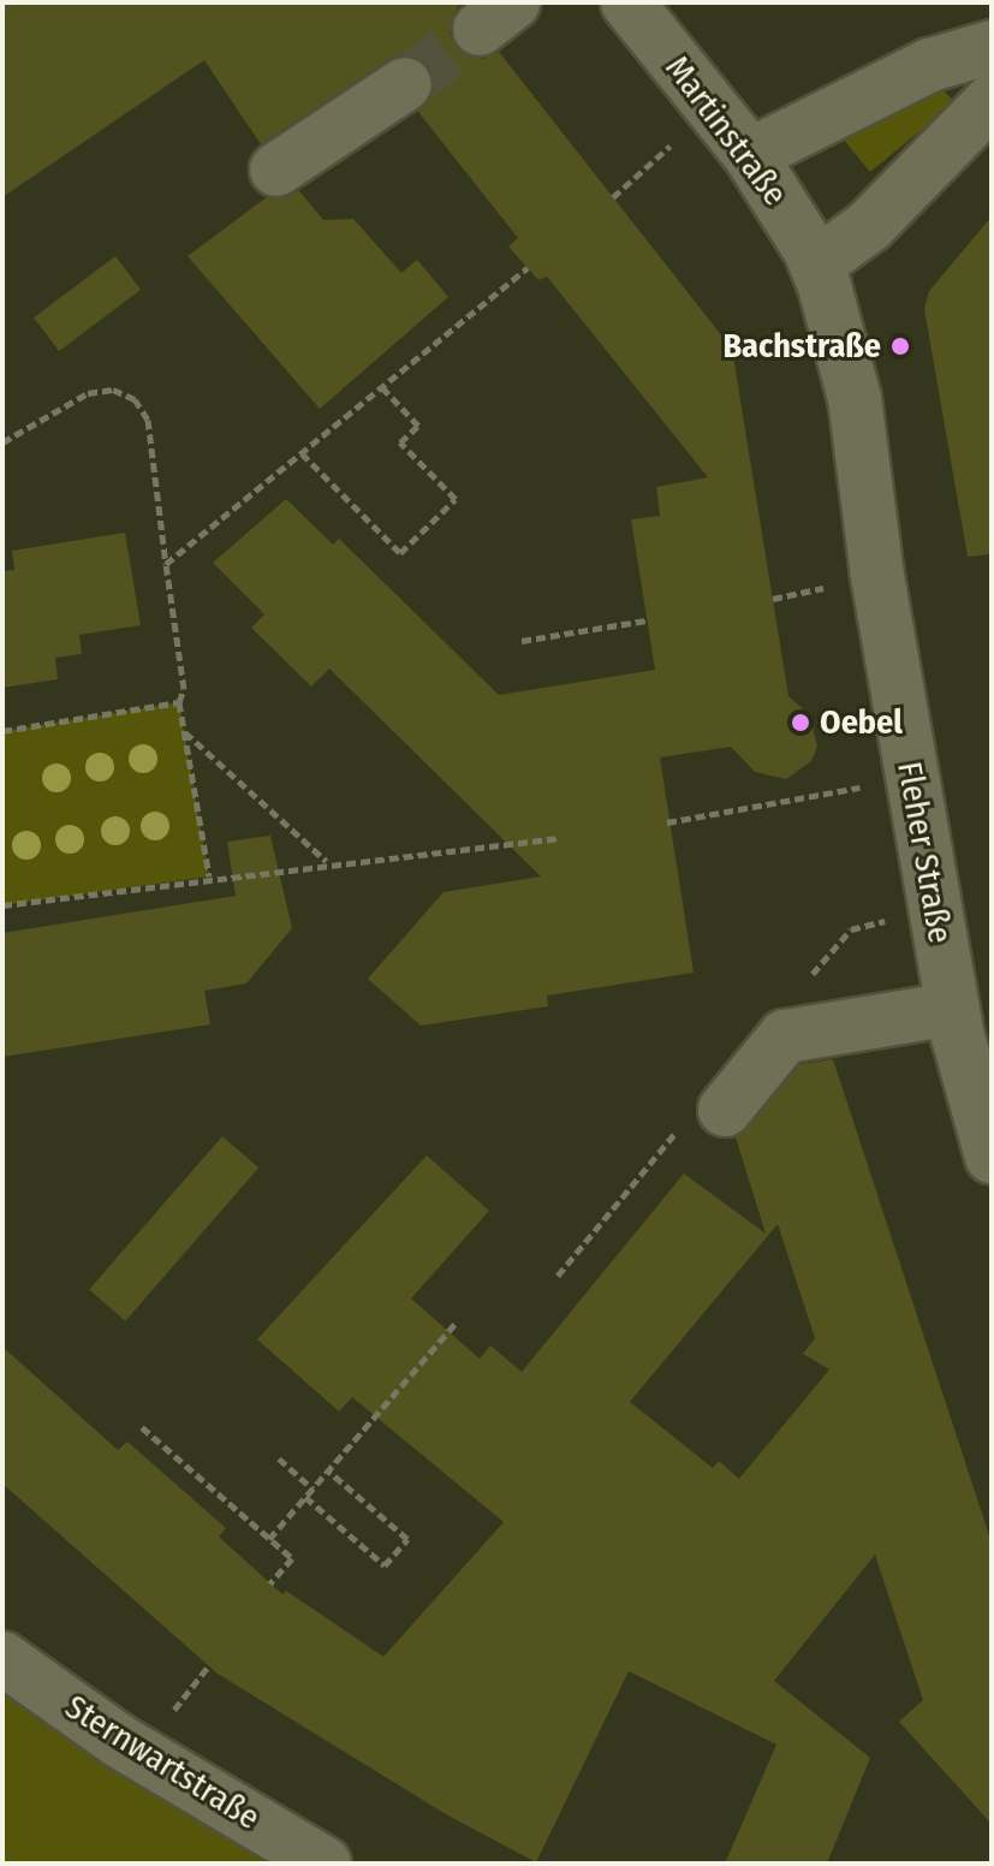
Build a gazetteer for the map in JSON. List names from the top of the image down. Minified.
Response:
{"streets":{"street":["Martinstraße","Fleher Straße","Sternwartstraße"]},"crossings":[["Martinstraße","Fleher Straße"]],"places":["Bachstraße","Oebel"]}
